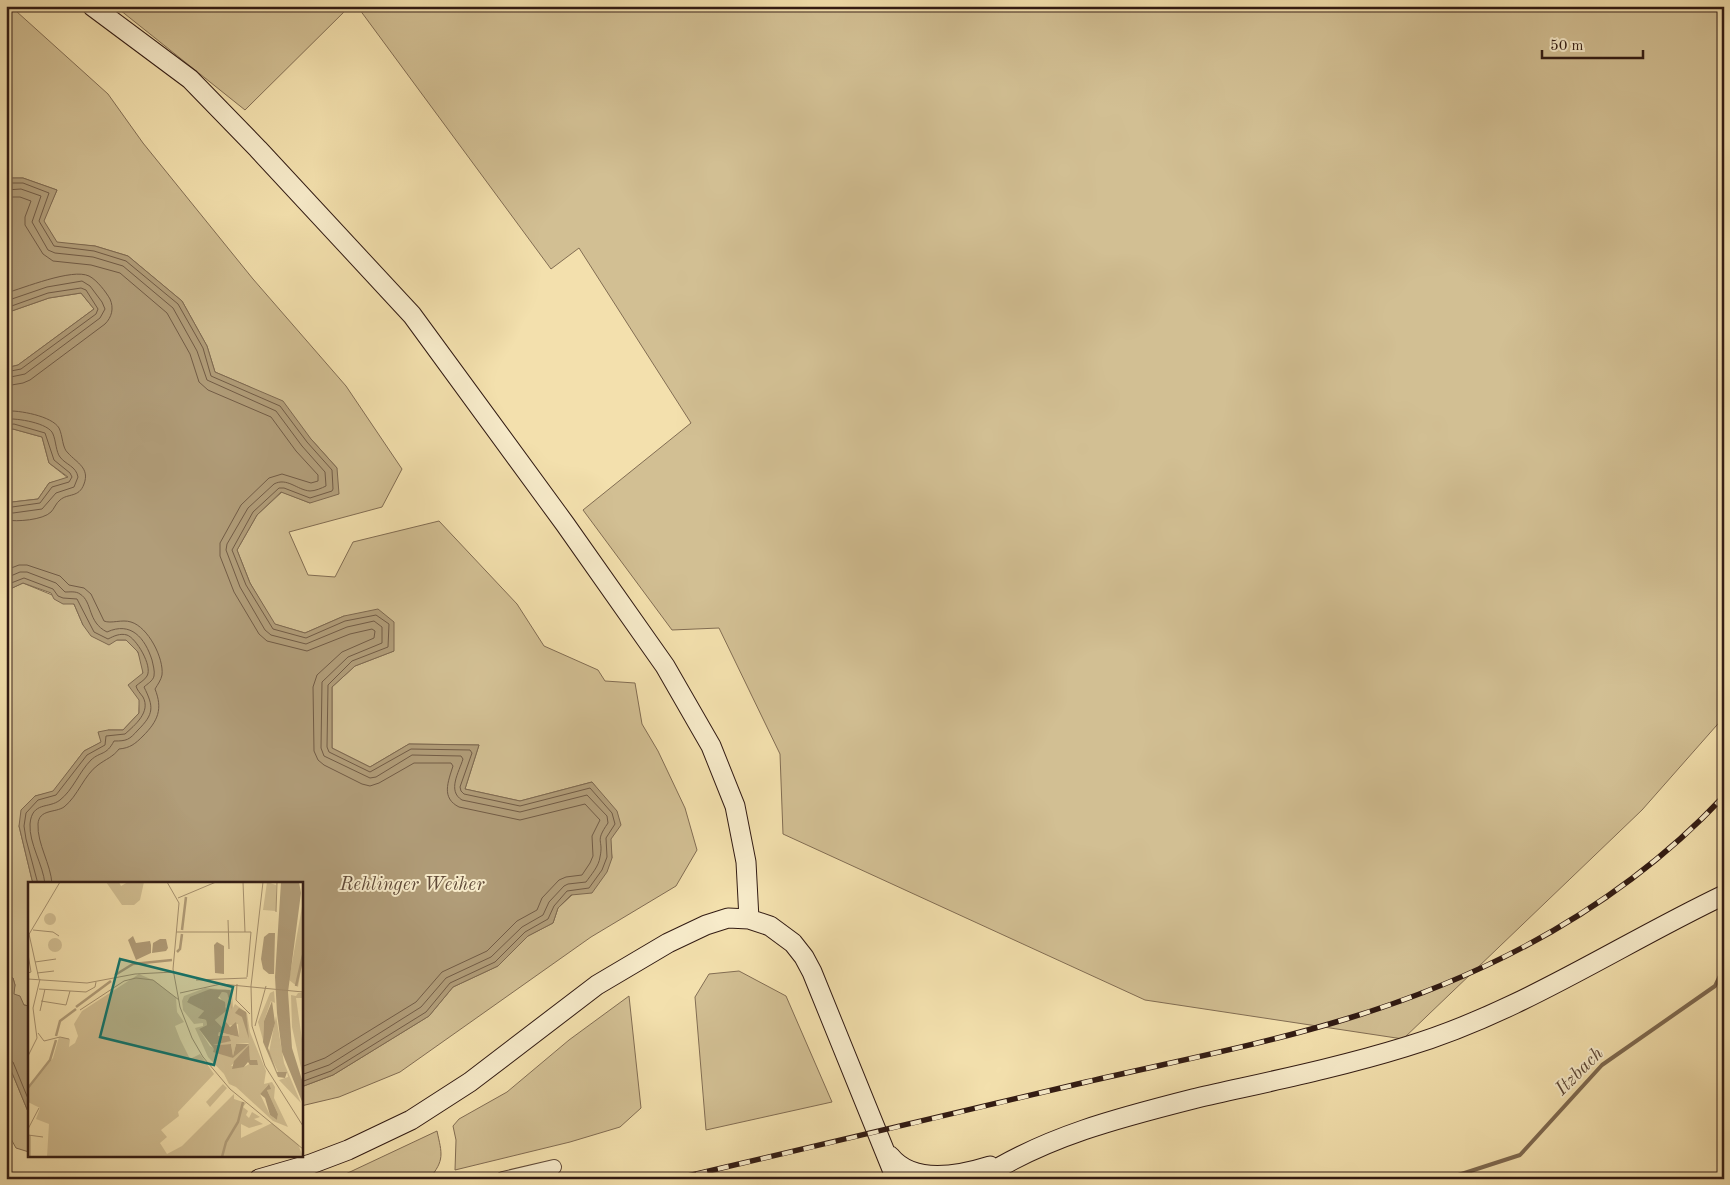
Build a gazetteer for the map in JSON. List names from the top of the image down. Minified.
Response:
{"water":["Rehlinger Weiher","Itzbach"],"scale_bar":"50 m"}
